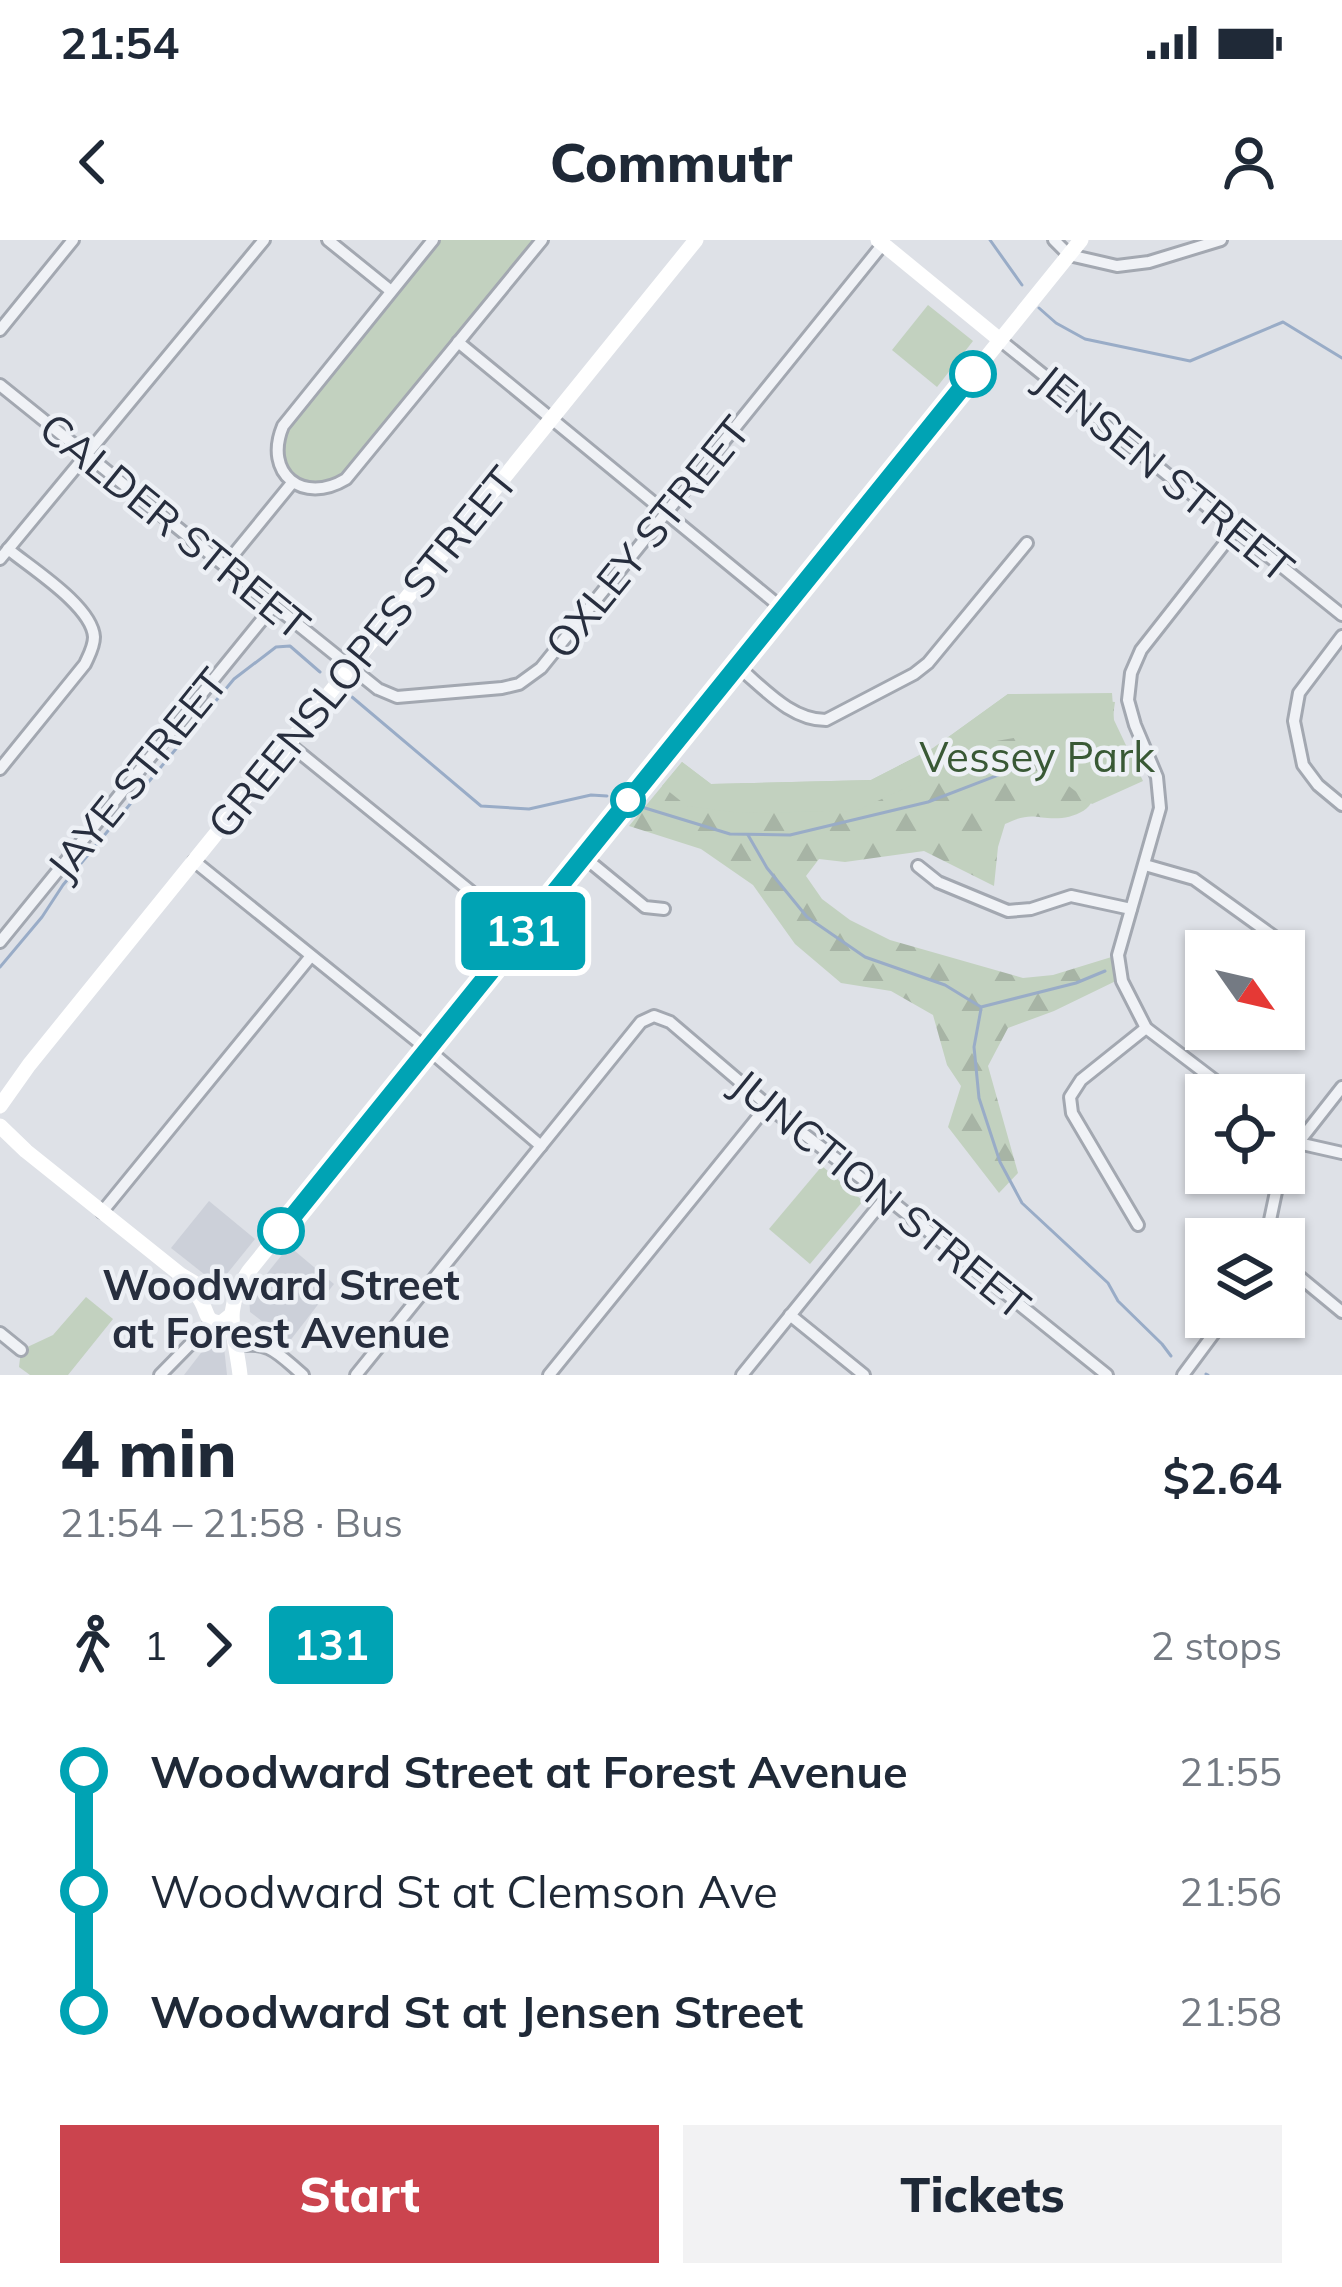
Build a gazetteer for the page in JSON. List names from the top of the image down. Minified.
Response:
{"streets":{"street":["JENSEN STREET","CALDER STREET","OXLEY STREET","GREENSLOPES STREET","JAYE STREET","JUNCTION STREET"]},"crossings":[["JENSEN STREET","OXLEY STREET"],["CALDER STREET","OXLEY STREET"],["CALDER STREET","GREENSLOPES STREET"],["CALDER STREET","JAYE STREET"],["OXLEY STREET","GREENSLOPES STREET"]],"parks":["Vessey Park"],"places":["Woodward Street at Forest Avenue"],"lines":["bus line 131"],"north":"bottom right","page":{"status":"21:54","header":"Commutr","on_map":"131","heading":["4 min","21:54 – 21:58 · Bus","$2.64"],"legs":["1","131","2 stops"],"list":[{"name":"Woodward Street at Forest Avenue","value":"21:55"},{"name":"Woodward St at Clemson Ave","value":"21:56"},{"name":"Woodward St at Jensen Street","value":"21:58"}],"buttons":["Start","Tickets"]}}
